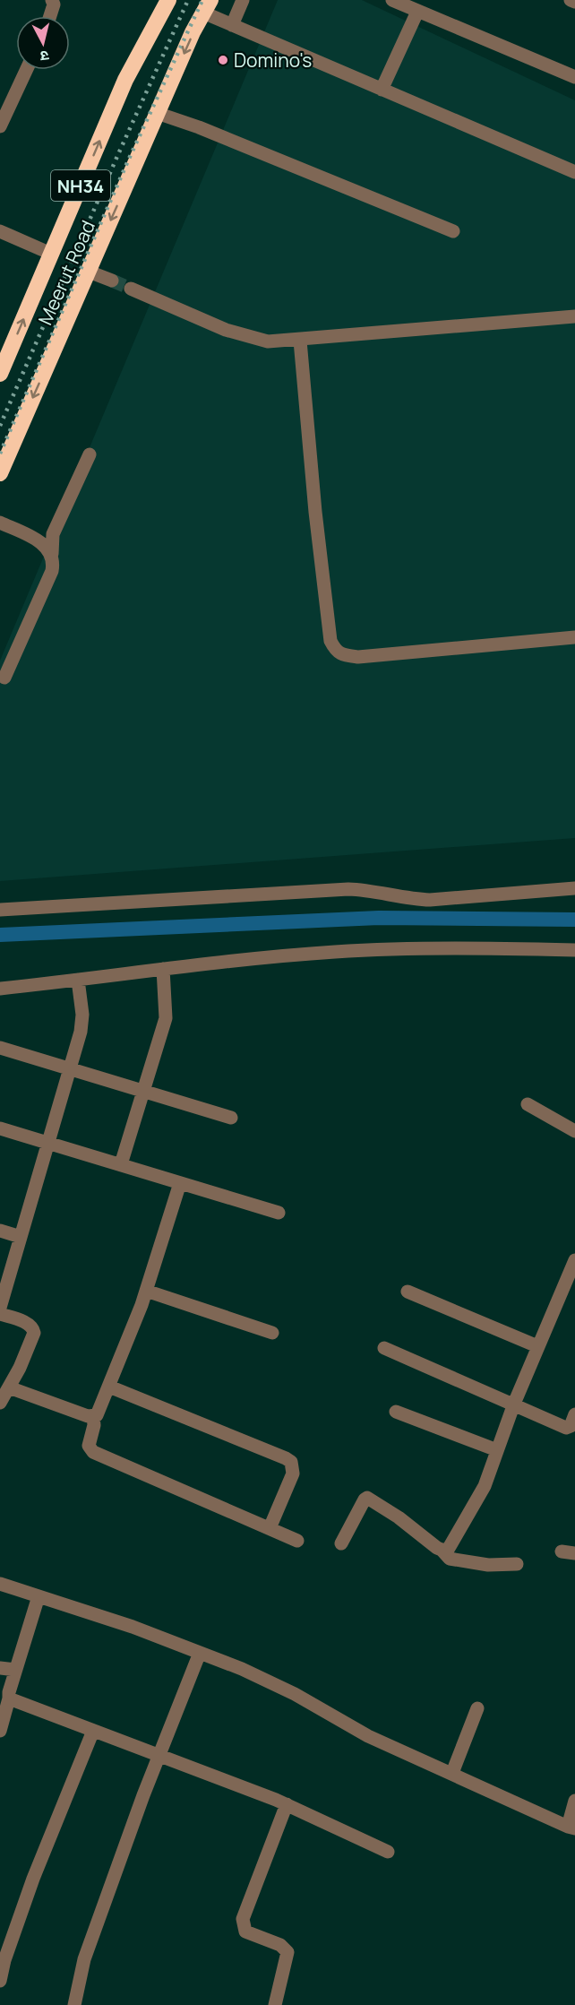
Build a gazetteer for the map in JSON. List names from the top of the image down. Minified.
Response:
{"streets":{"highway":["NH34","Meerut Road"]},"places":["Domino's"],"north":"bottom"}
